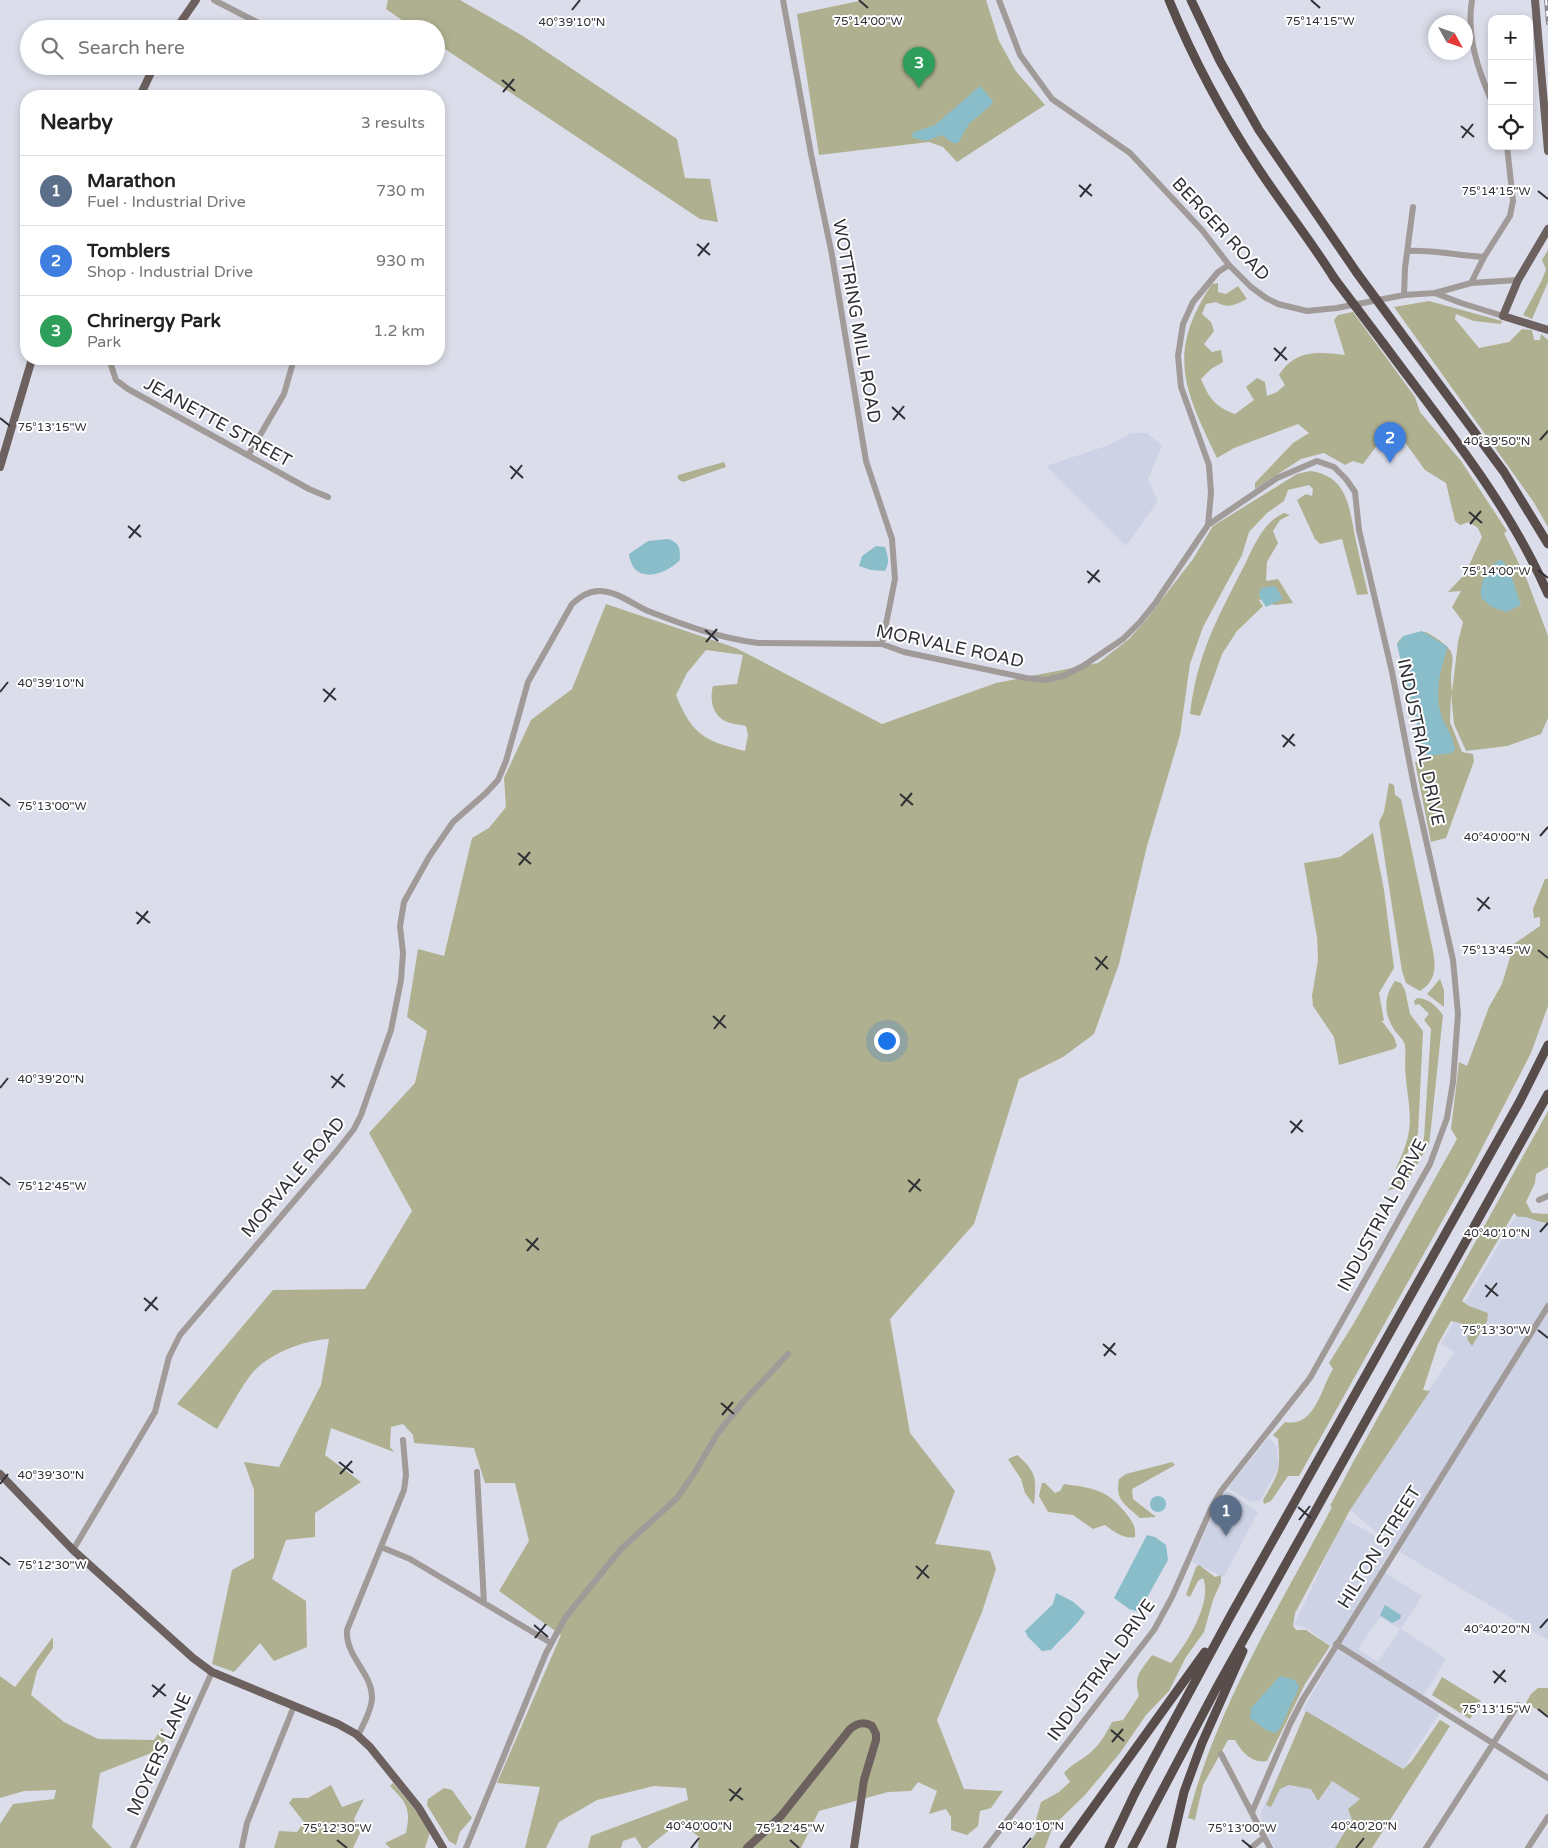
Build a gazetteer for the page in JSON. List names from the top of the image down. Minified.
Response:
{"streets":{"street":["BERGER ROAD","WOTTRING MILL ROAD","JEANETTE STREET","MORVALE ROAD","INDUSTRIAL DRIVE","HILTON STREET","MOYERS LANE"]},"crossings":[["BERGER ROAD","MORVALE ROAD"],["WOTTRING MILL ROAD","MORVALE ROAD"],["MORVALE ROAD","INDUSTRIAL DRIVE"]],"north":"bottom right","page":{"map_buttons":["+","−"],"search":"Search here","pins":["3","2","1"],"heading":["Nearby","3 results"],"list":[{"mark":"1","name":"Marathon","note":"Fuel · Industrial Drive","value":"730 m"},{"mark":"2","name":"Tomblers","note":"Shop · Industrial Drive","value":"930 m"},{"mark":"3","name":"Chrinergy Park","note":"Park","value":"1.2 km"}]},"coordinates":["75°14'15\"W","75°14'00\"W","40°39'10\"N","75°13'15\"W","40°39'50\"N","75°13'00\"W","40°40'00\"N","75°13'45\"W","40°39'20\"N","75°12'45\"W","40°40'10\"N","75°13'30\"W","40°39'30\"N","75°12'30\"W","40°40'20\"N"]}
